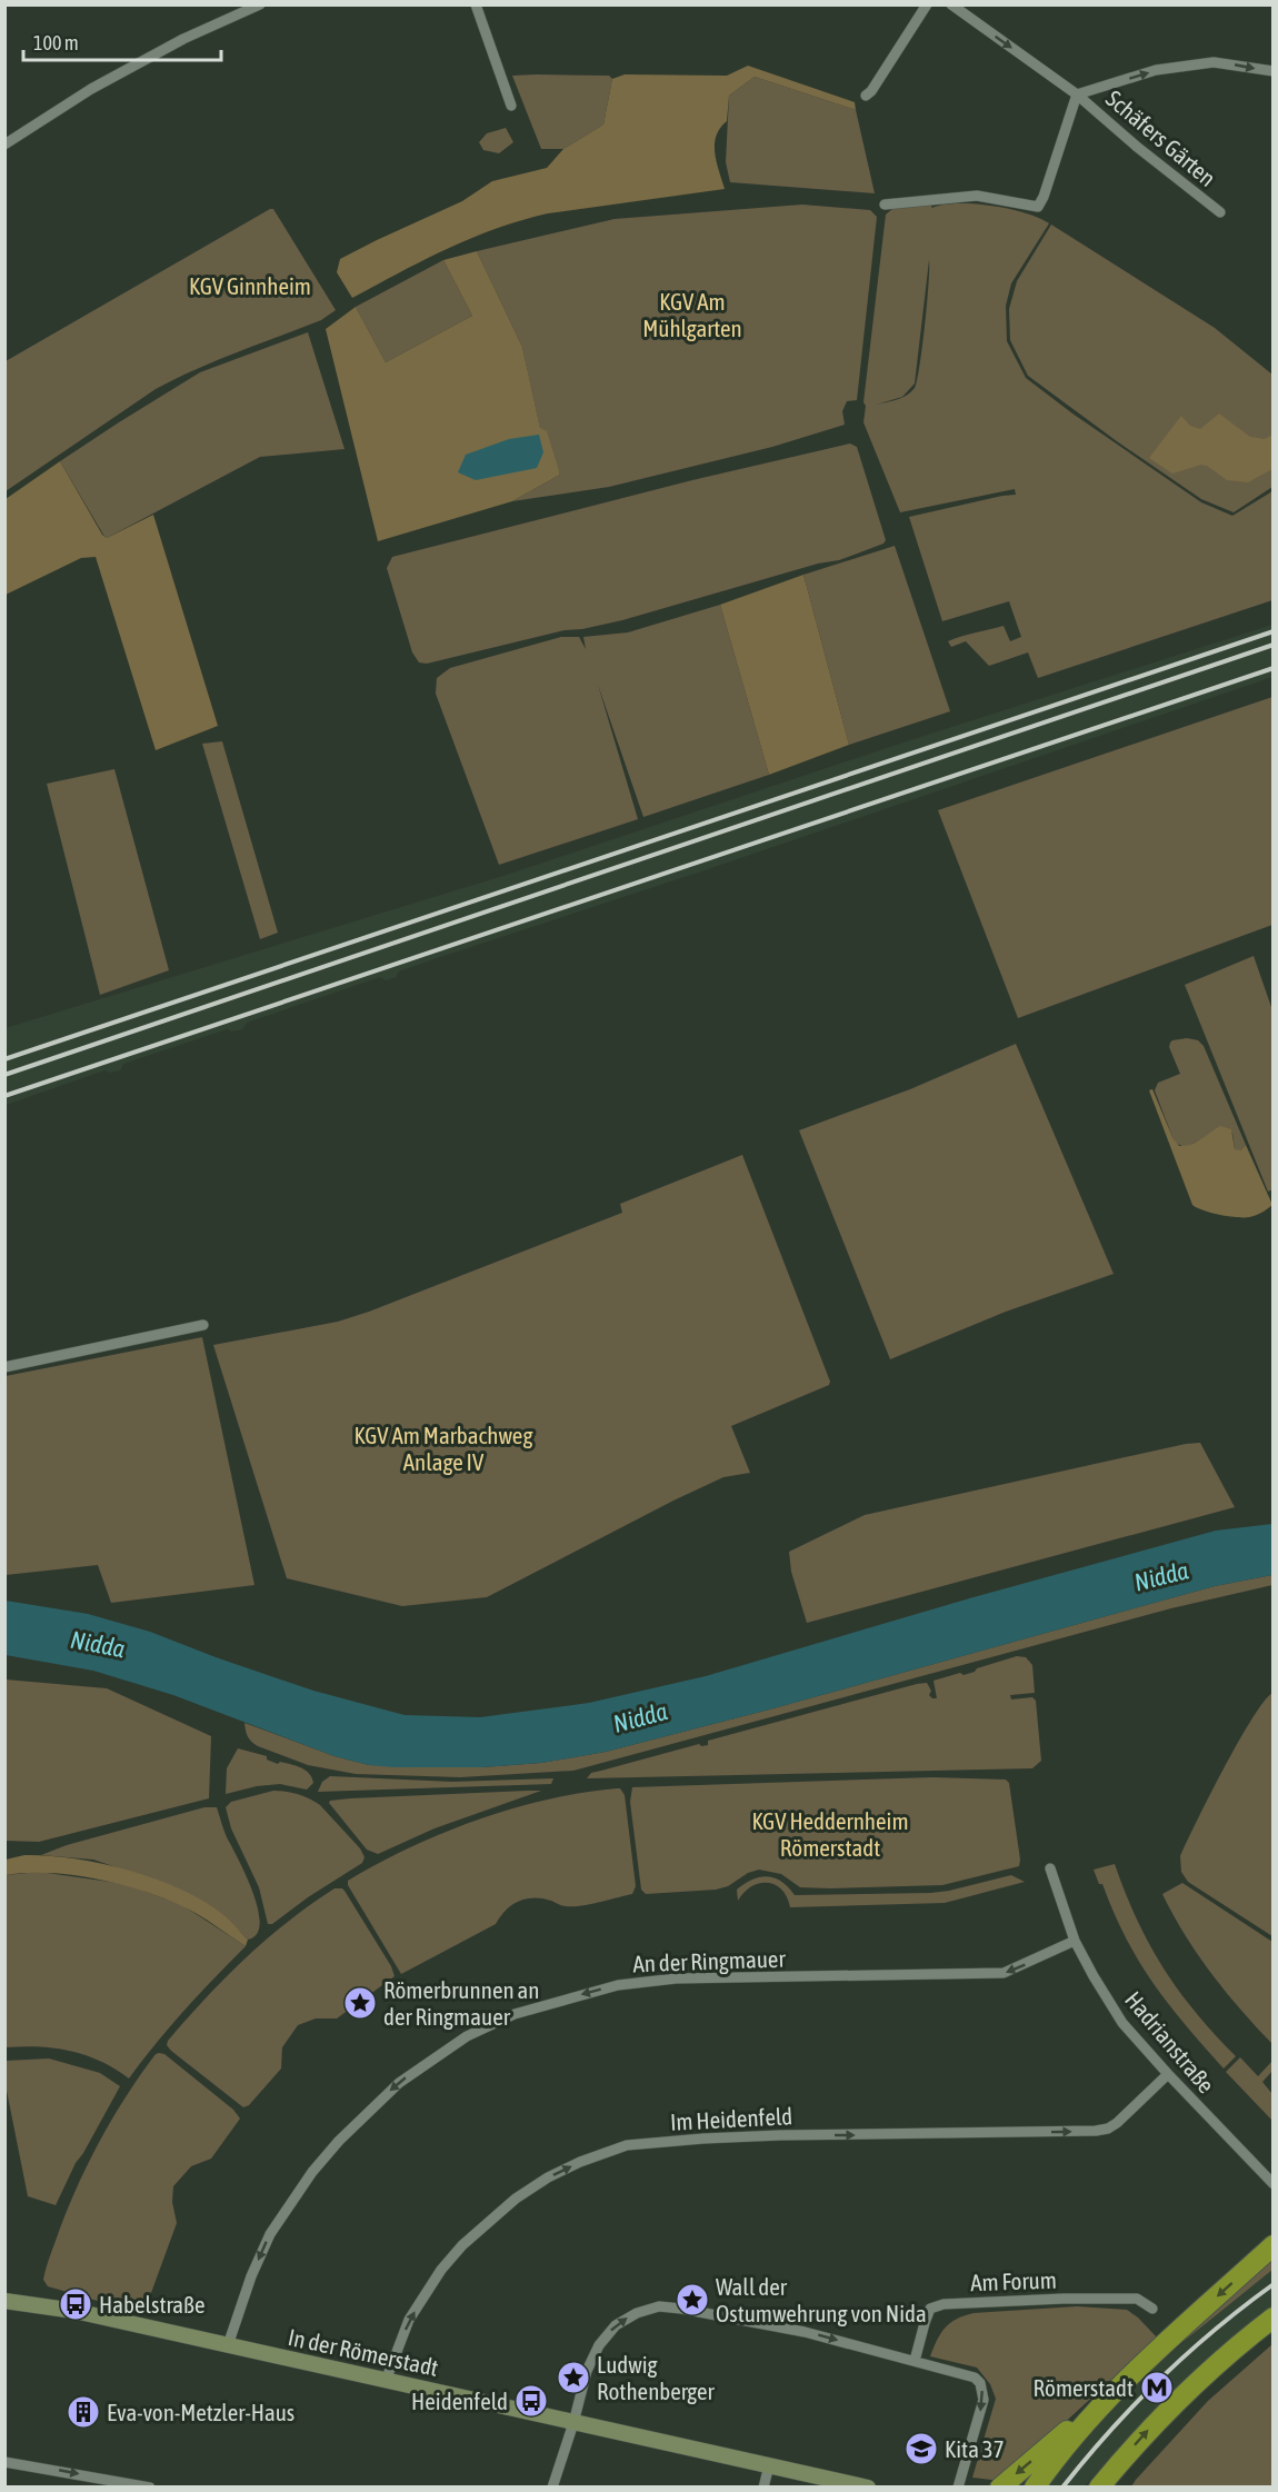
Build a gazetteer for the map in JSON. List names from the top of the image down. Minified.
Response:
{"streets":{"street":["Schäfers Gärten","An der Ringmauer","Hadrianstraße","Im Heidenfeld","Am Forum","In der Römerstadt"]},"crossings":[["An der Ringmauer","Hadrianstraße"],["An der Ringmauer","In der Römerstadt"],["Hadrianstraße","Im Heidenfeld"],["Im Heidenfeld","In der Römerstadt"]],"one_way":["Schäfers Gärten","An der Ringmauer","Im Heidenfeld"],"water":["Nidda"],"parks":["KGV Ginnheim","KGV Am Mühlgarten","KGV Am Marbachweg Anlage IV","KGV Heddernheim Römerstadt"],"places":{"place":["Römerbrunnen an der Ringmauer","Wall der Ostumwehrung von Nida","Ludwig Rothenberger"],"bus stop":["Habelstraße","Heidenfeld"],"metro station":["Römerstadt"],"building":["Eva-von-Metzler-Haus"],"school or university":["Kita 37"]},"scale_bar":"100 m"}
